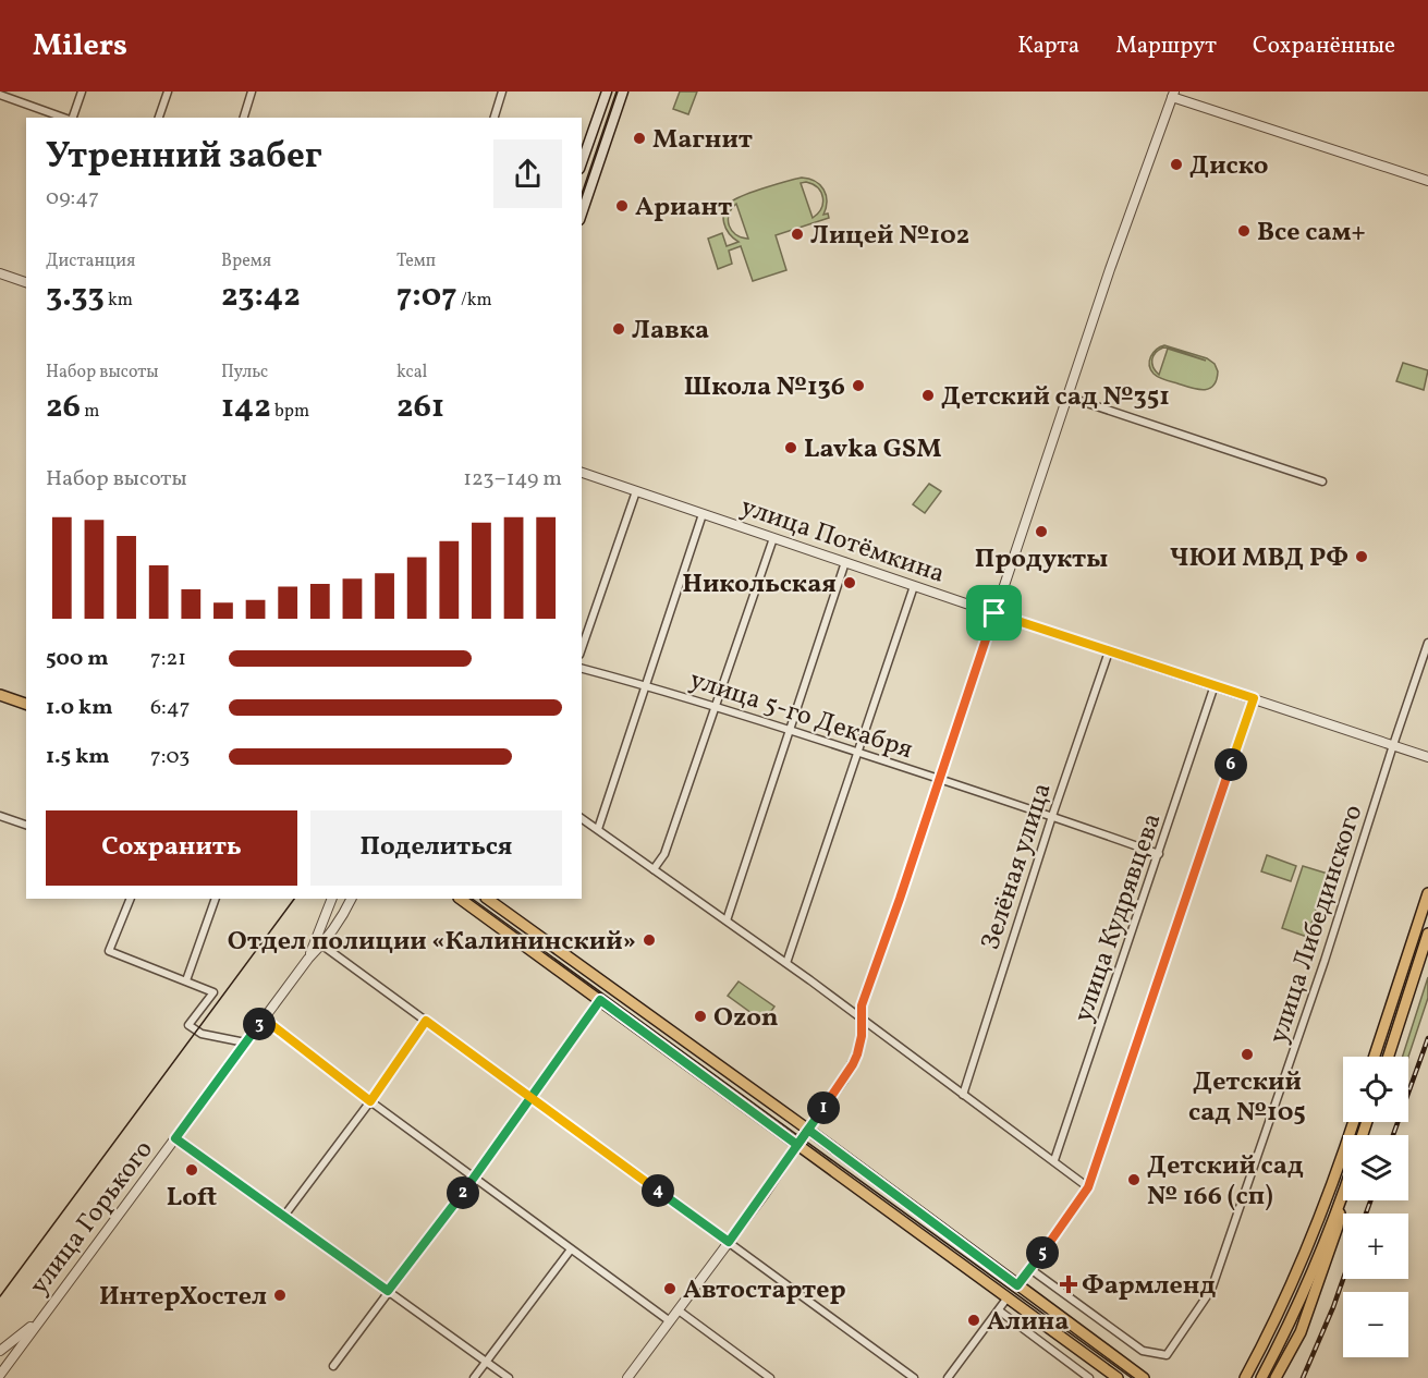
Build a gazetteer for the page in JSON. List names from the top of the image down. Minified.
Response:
{"streets":{"street":["улица Потёмкина","улица 5-го Декабря","Зелёная улица","улица Кудрявцева","улица Либединского","улица Горького"]},"crossings":[["улица Потёмкина","Зелёная улица"],["улица Потёмкина","улица Кудрявцева"],["улица Потёмкина","улица Либединского"],["улица 5-го Декабря","Зелёная улица"],["улица 5-го Декабря","улица Кудрявцева"]],"places":{"other":["Магнит","Диско","Ариант","Все сам+","Лицей №102","Лавка","Школа №136","Детский сад №351","Lavka GSM","Продукты","ЧЮИ МВД РФ","Никольская","Отдел полиции «Калининский»","Ozon","Детский сад №105","Loft","Детский сад № 166 (сп)","Автостартер","ИнтерХостел","Алина"],"health":["Фармленд"]},"page":{"header":"Milers","nav":["Карта","Маршрут","Сохранённые"],"heading":["Утренний забег","09:47"],"stats":[["Дистанция","3.33 km"],["Время","23:42"],["Темп","7:07 /km"],["Набор высоты","26 m"],["Пульс","142 bpm"],["kcal","261"]],"chart":["Набор высоты","123–149 m"],"list":[{"name":"500 m","note":"7:21"},{"name":"1.0 km","note":"6:47"},{"name":"1.5 km","note":"7:03"}],"pins":["6","3","1","4","2","5"],"buttons":["Сохранить","Поделиться"],"map_buttons":["+","−"]}}
